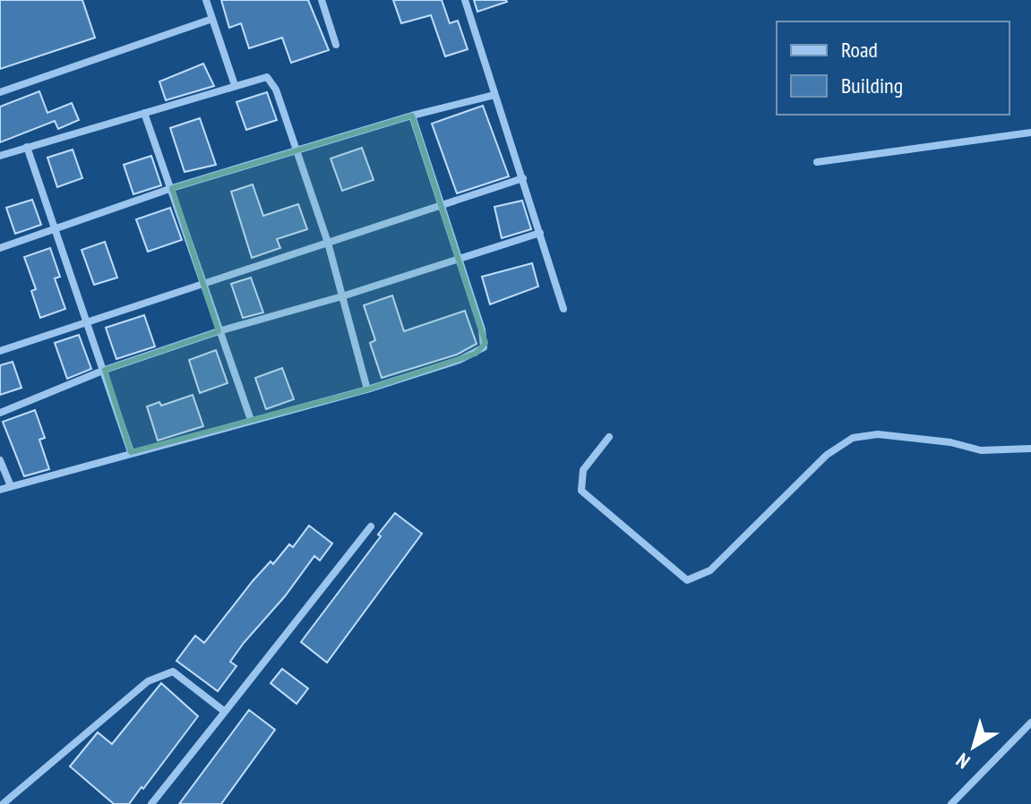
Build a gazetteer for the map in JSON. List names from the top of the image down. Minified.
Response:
{"legend":["Road","Building"],"north":"bottom left"}
